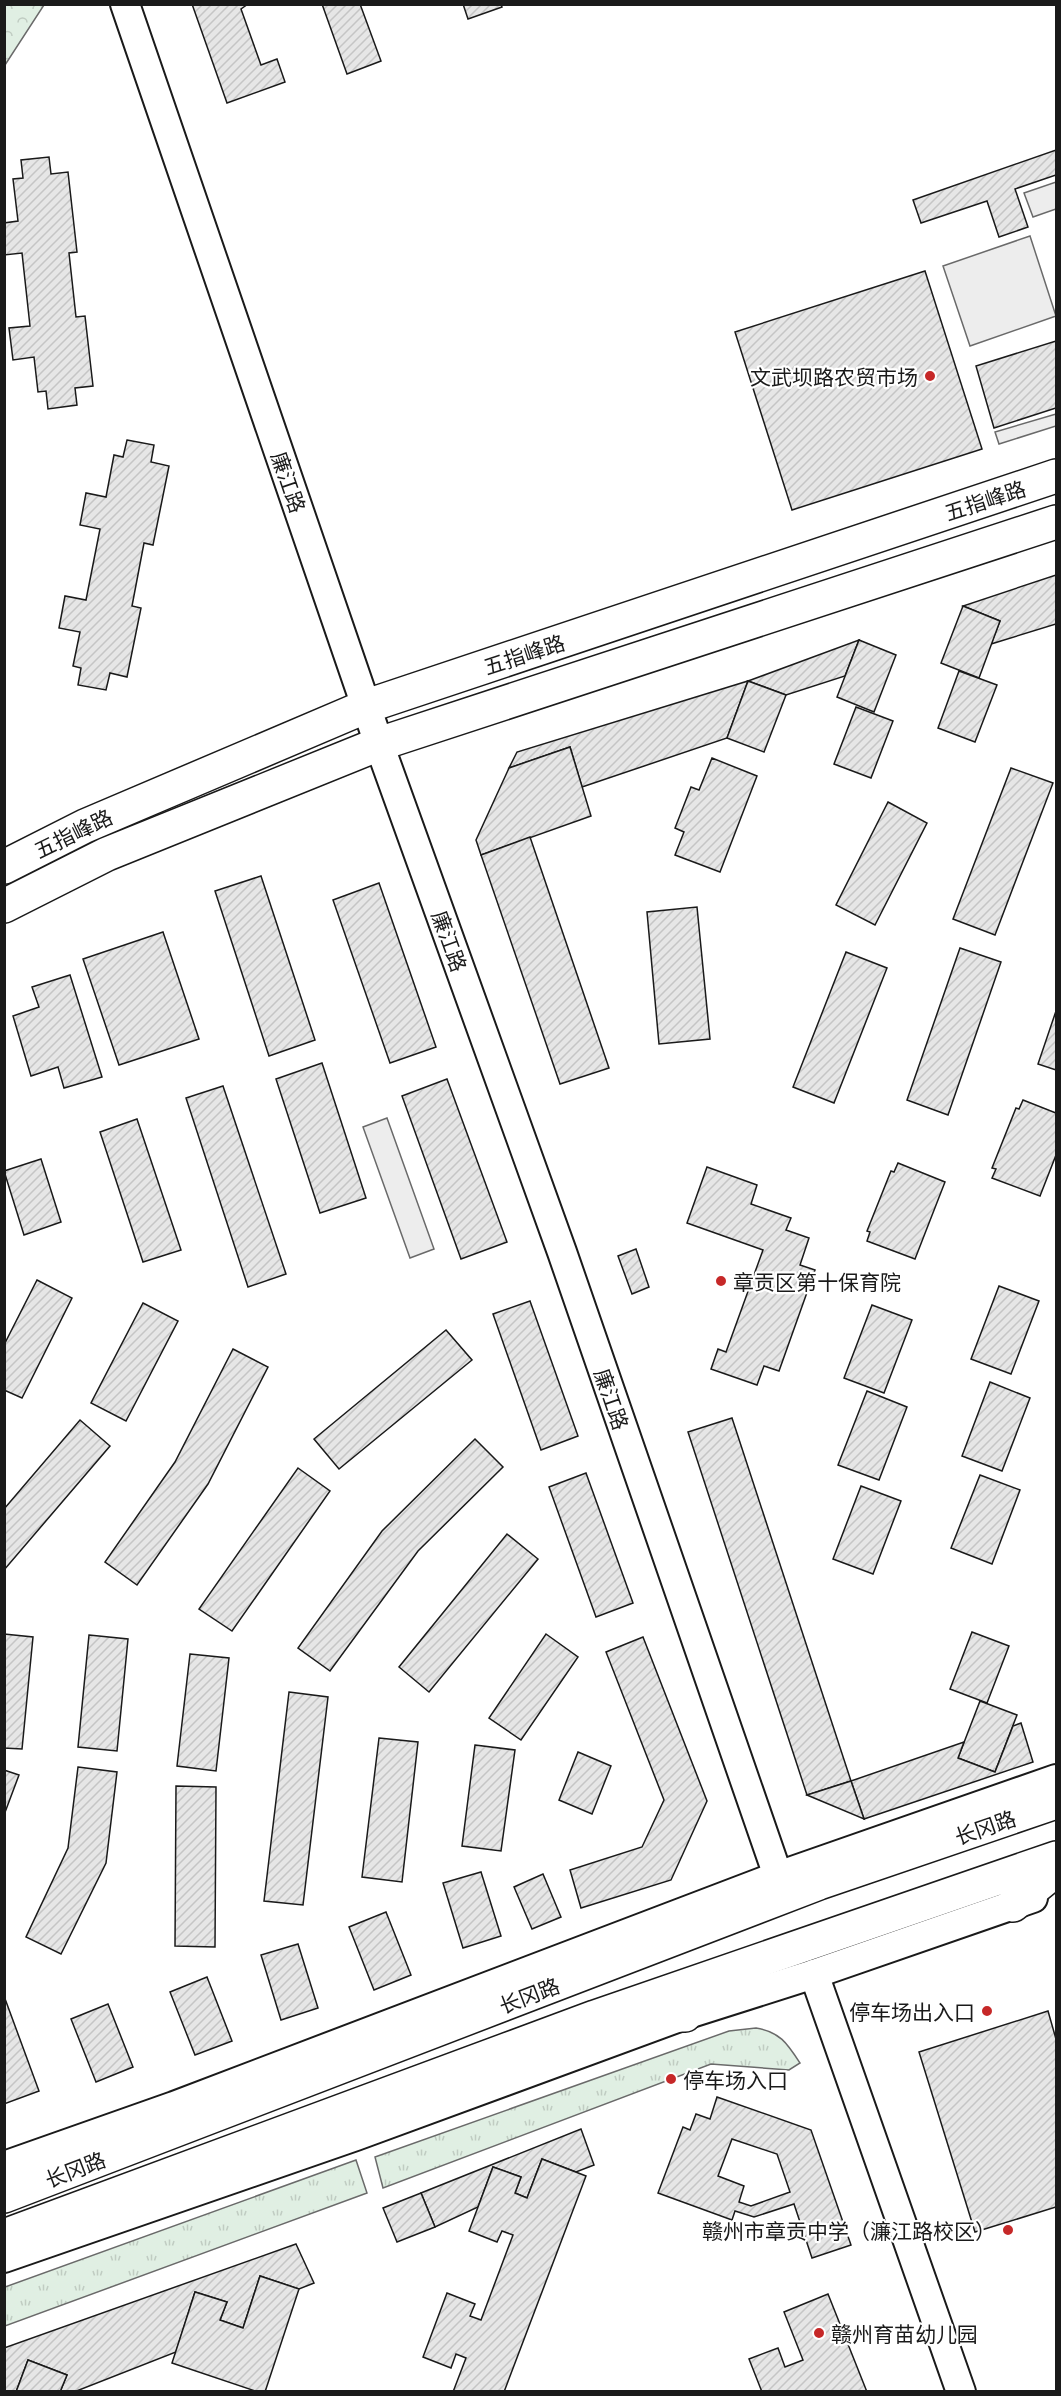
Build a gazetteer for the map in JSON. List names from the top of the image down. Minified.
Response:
{"streets":{"main road":["五指峰路","长冈路"],"street":["廉江路"]},"crossings":[["廉江路","五指峰路"]],"places":["文武坝路农贸市场","章贡区第十保育院","停车场出入口","停车场入口","赣州市章贡中学（濂江路校区）","赣州育苗幼儿园"]}
